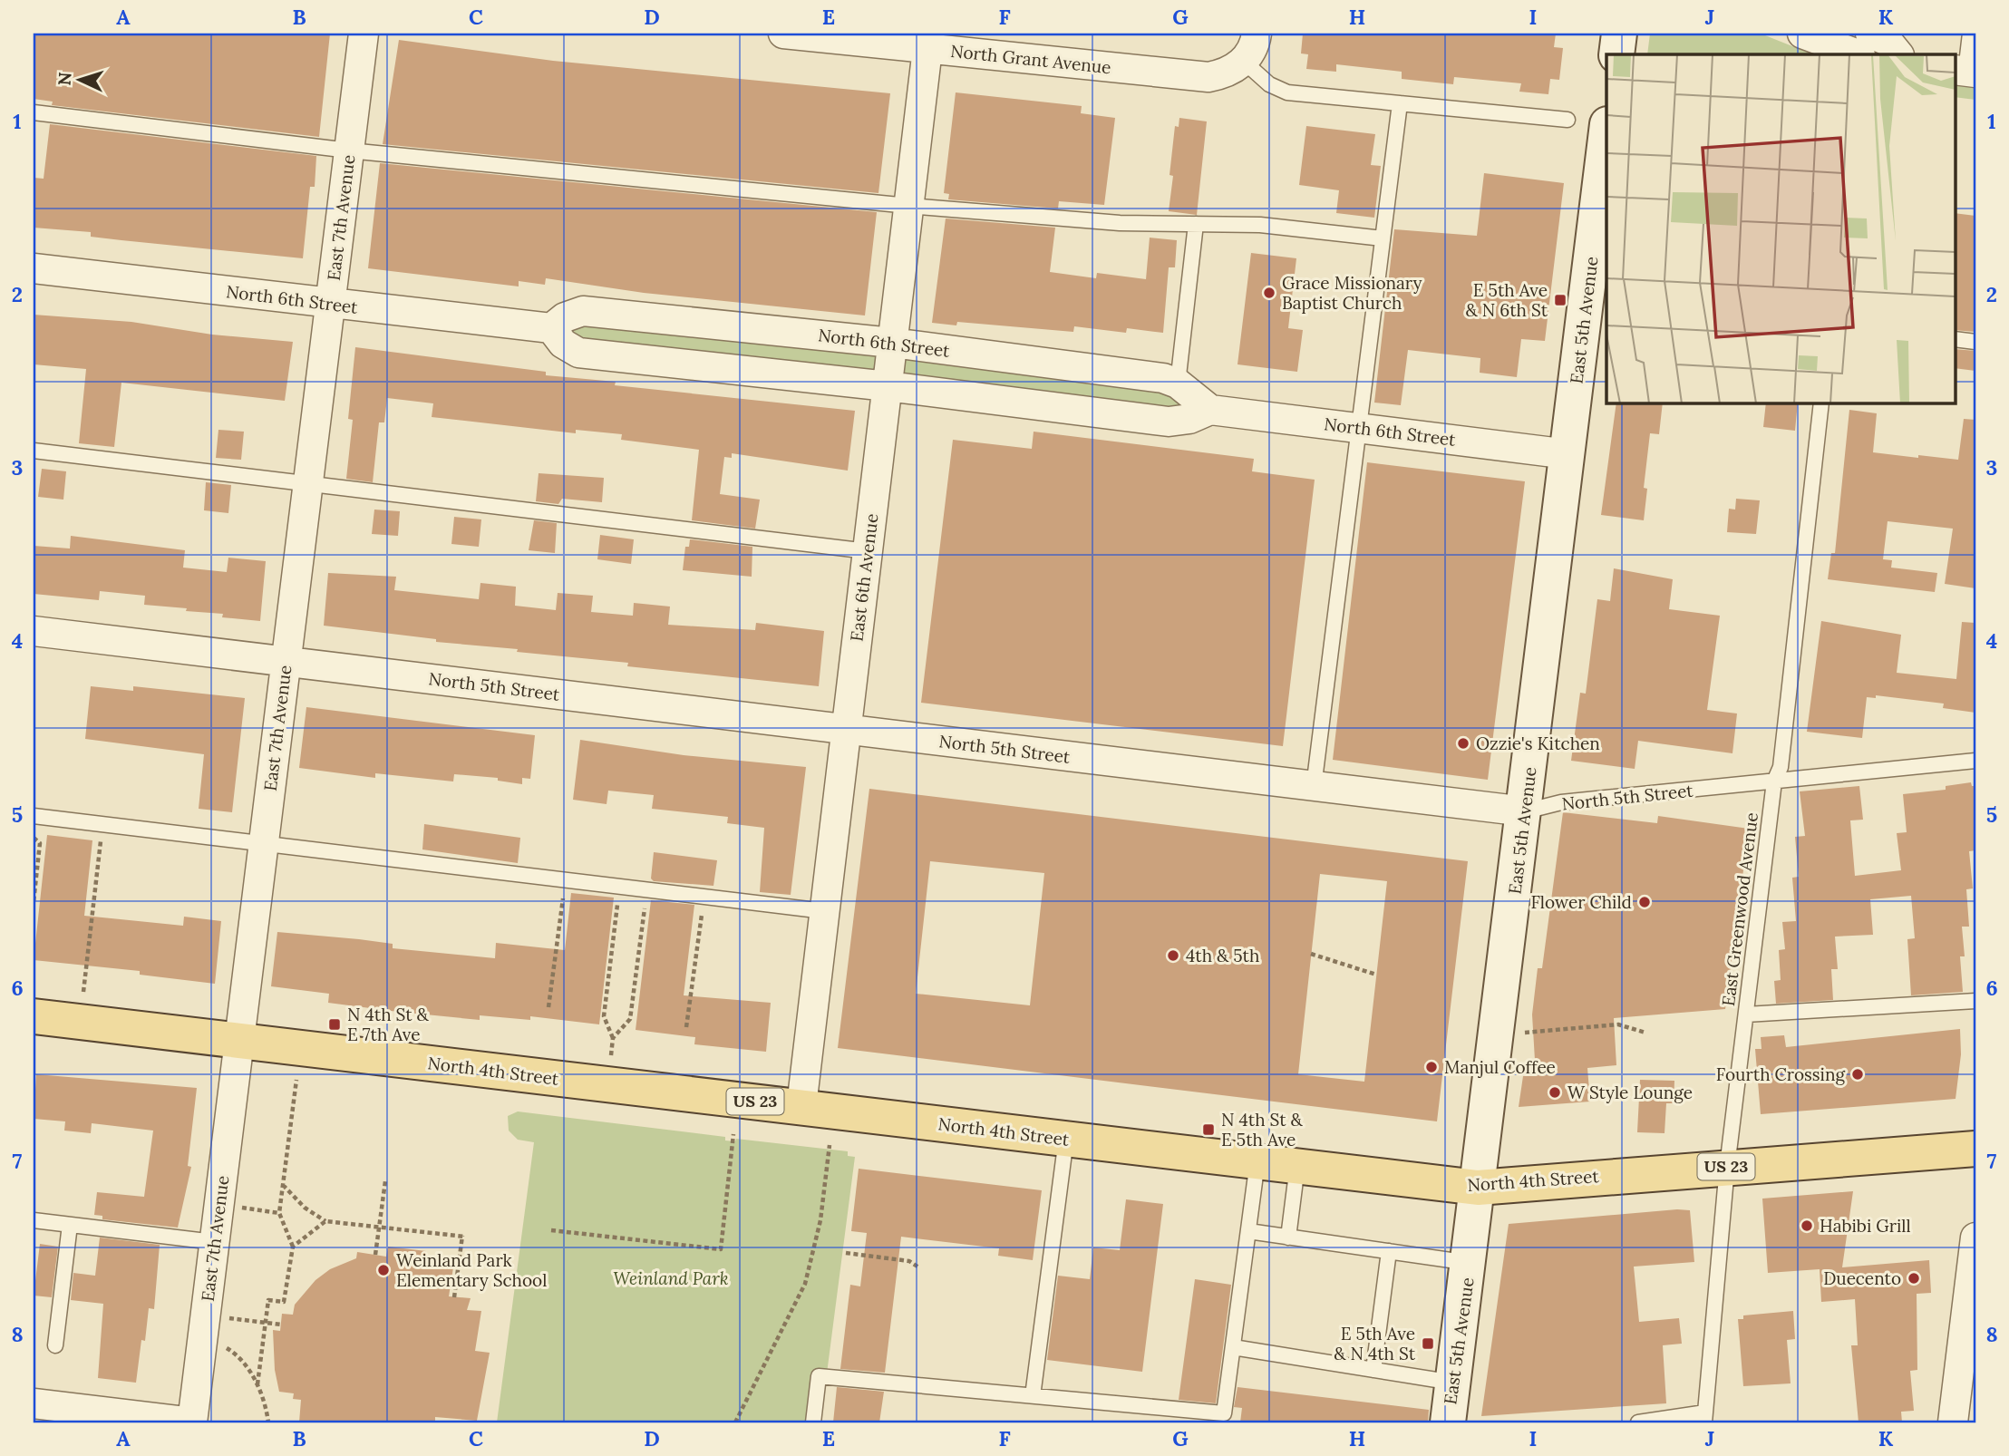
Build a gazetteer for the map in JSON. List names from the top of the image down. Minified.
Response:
{"streets":{"main road":["East 5th Avenue","North 4th Street","US 23"],"street":["North Grant Avenue","East 7th Avenue","North 6th Street","East 6th Avenue","North 5th Street"],"lane":["East Greenwood Avenue"]},"crossings":[["North Grant Avenue","East 6th Avenue"],["East 7th Avenue","North 6th Street"],["East 7th Avenue","North 5th Street"],["East 7th Avenue","North 4th Street"],["North 6th Street","East 5th Avenue"],["North 6th Street","East 6th Avenue"],["East 5th Avenue","North 5th Street"],["East 5th Avenue","North 4th Street"],["East 6th Avenue","North 5th Street"],["East 6th Avenue","North 4th Street"],["North 5th Street","East Greenwood Avenue"],["East Greenwood Avenue","North 4th Street"]],"parks":["Weinland Park"],"places":{"other":["Grace Missionary Baptist Church","Ozzie's Kitchen","Flower Child","4th & 5th","Manjul Coffee","Fourth Crossing","W Style Lounge","Habibi Grill","Weinland Park Elementary School","Duecento"],"transit":["E 5th Ave & N 6th St","N 4th St & E 7th Ave","N 4th St & E 5th Ave","E 5th Ave & N 4th St"]},"north":"left","grid":{"columns":["A","B","C","D","E","F","G","H","I","J","K"],"rows":["1","2","3","4","5","6","7","8"]}}
